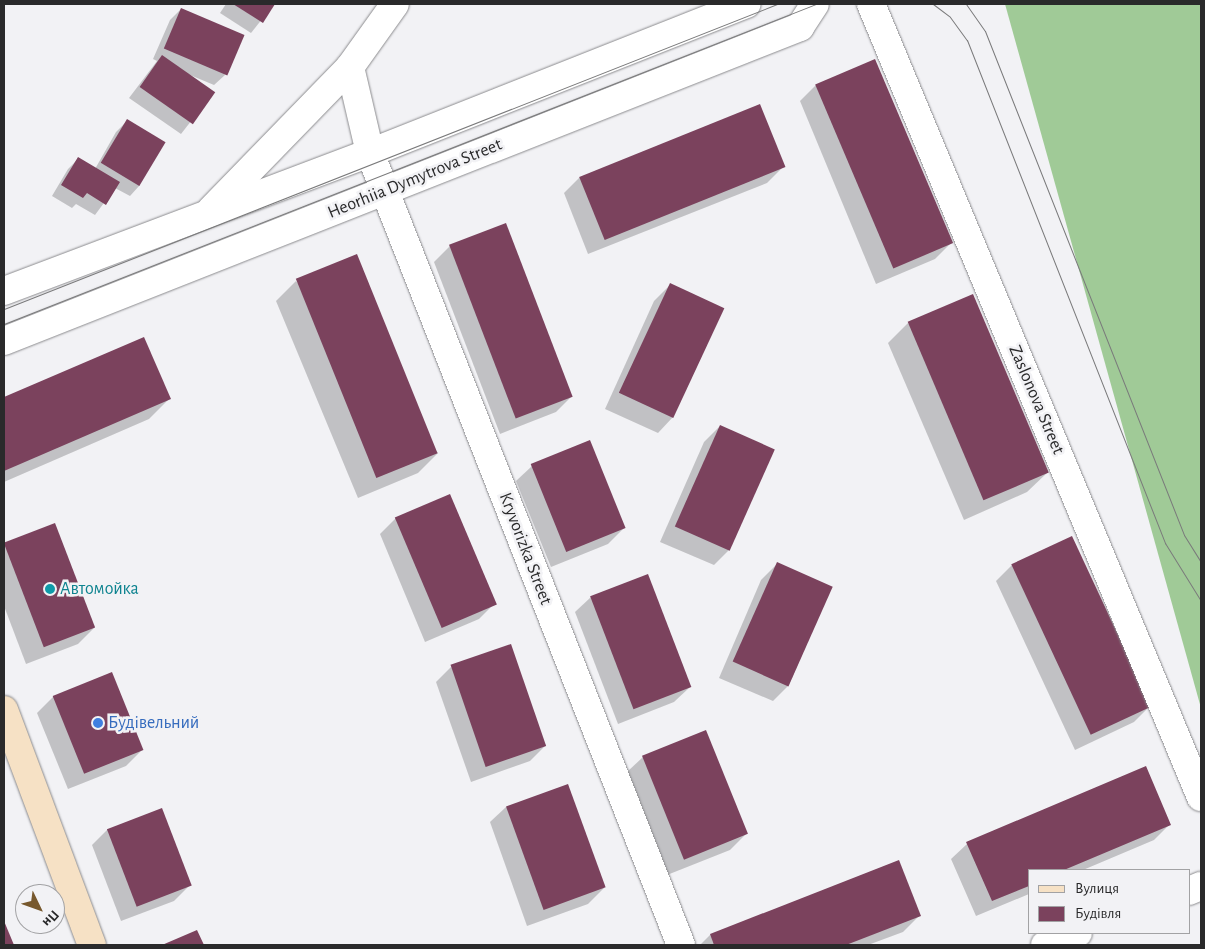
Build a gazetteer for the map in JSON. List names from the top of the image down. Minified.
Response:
{"streets":{"street":["Heorhiia Dymytrova Street","Zaslonova Street","Kryvorizka Street"]},"crossings":[["Heorhiia Dymytrova Street","Kryvorizka Street"]],"places":["Автомойка","Будівельний"],"legend":["Вулиця","Будівля"],"north":"bottom right"}
